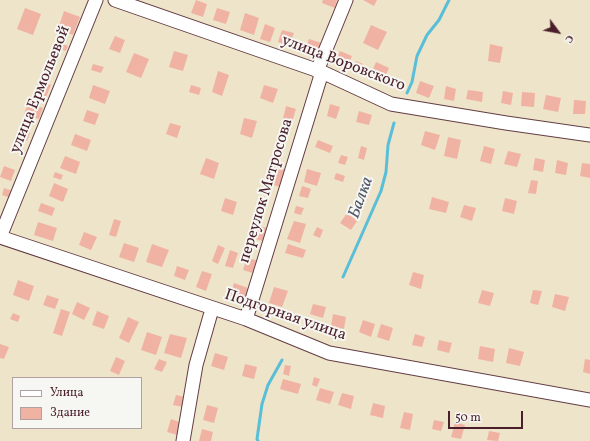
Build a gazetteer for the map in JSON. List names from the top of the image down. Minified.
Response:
{"streets":{"street":["улица Воровского","улица Ермольевой","переулок Матросова","Подгорная улица"]},"crossings":[["улица Воровского","переулок Матросова"],["улица Ермольевой","Подгорная улица"],["переулок Матросова","Подгорная улица"]],"water":["Балка"],"legend":["Улица","Здание"],"scale_bar":"50 m","north":"bottom right"}
